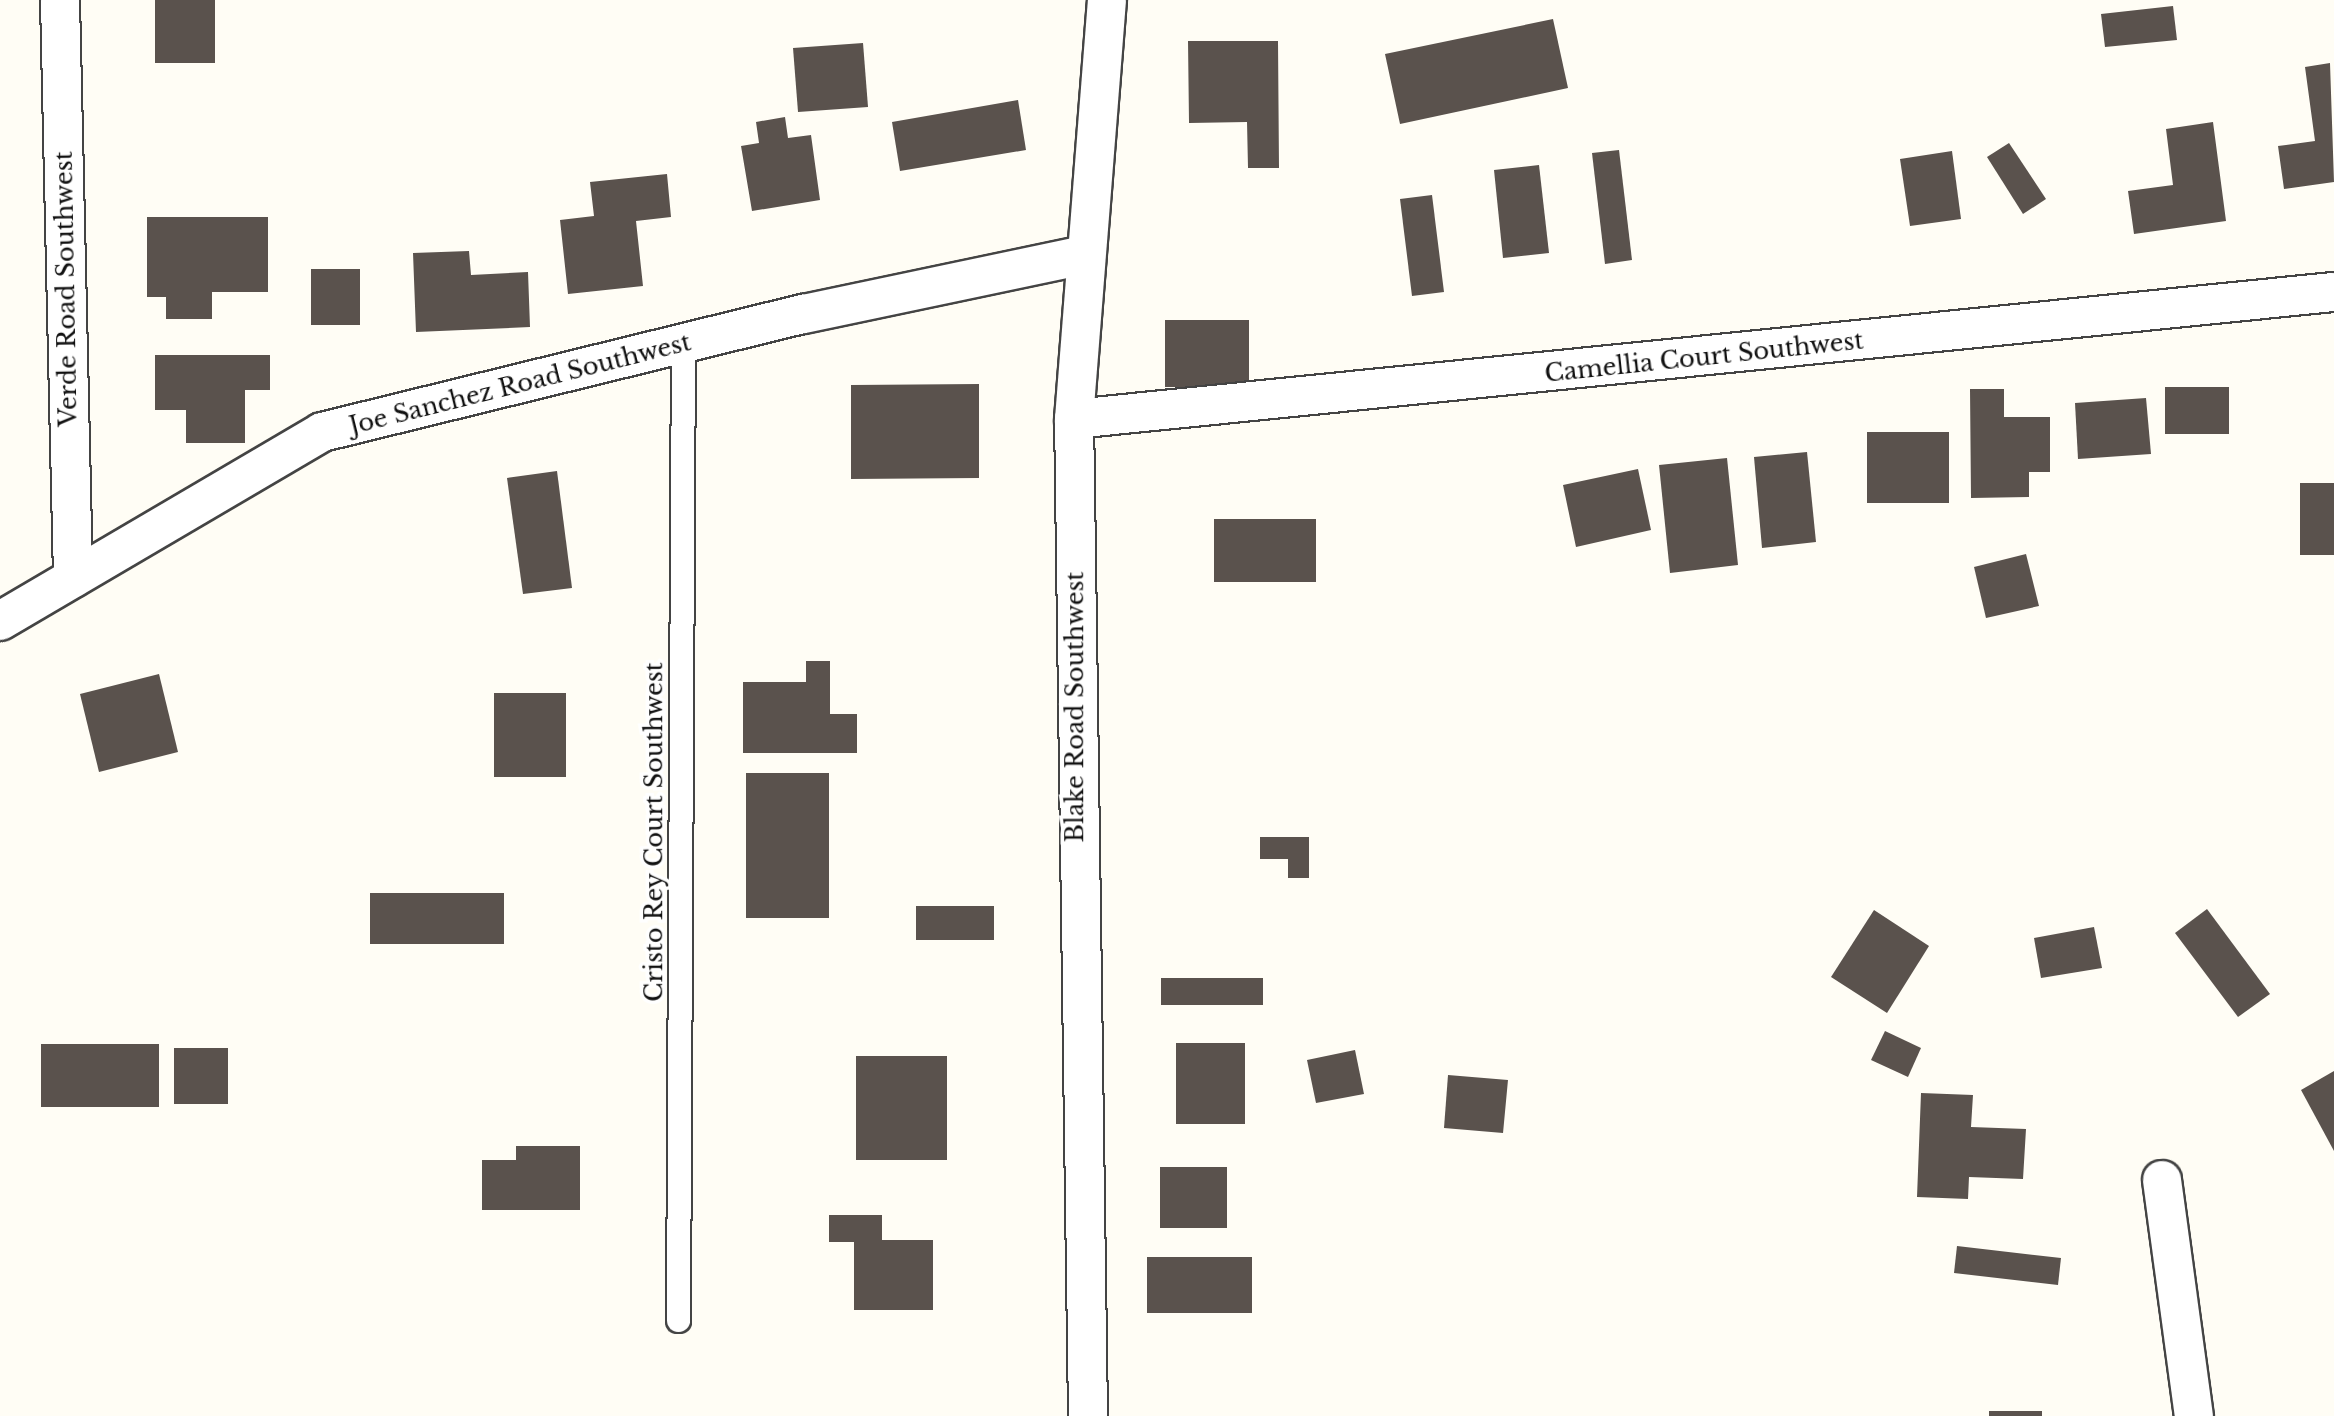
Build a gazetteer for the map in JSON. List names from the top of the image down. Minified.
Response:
{"streets":{"street":["Verde Road Southwest","Camellia Court Southwest","Joe Sanchez Road Southwest","Blake Road Southwest"],"lane":["Cristo Rey Court Southwest"]},"crossings":[["Verde Road Southwest","Joe Sanchez Road Southwest"],["Camellia Court Southwest","Blake Road Southwest"],["Joe Sanchez Road Southwest","Blake Road Southwest"],["Joe Sanchez Road Southwest","Cristo Rey Court Southwest"]]}
